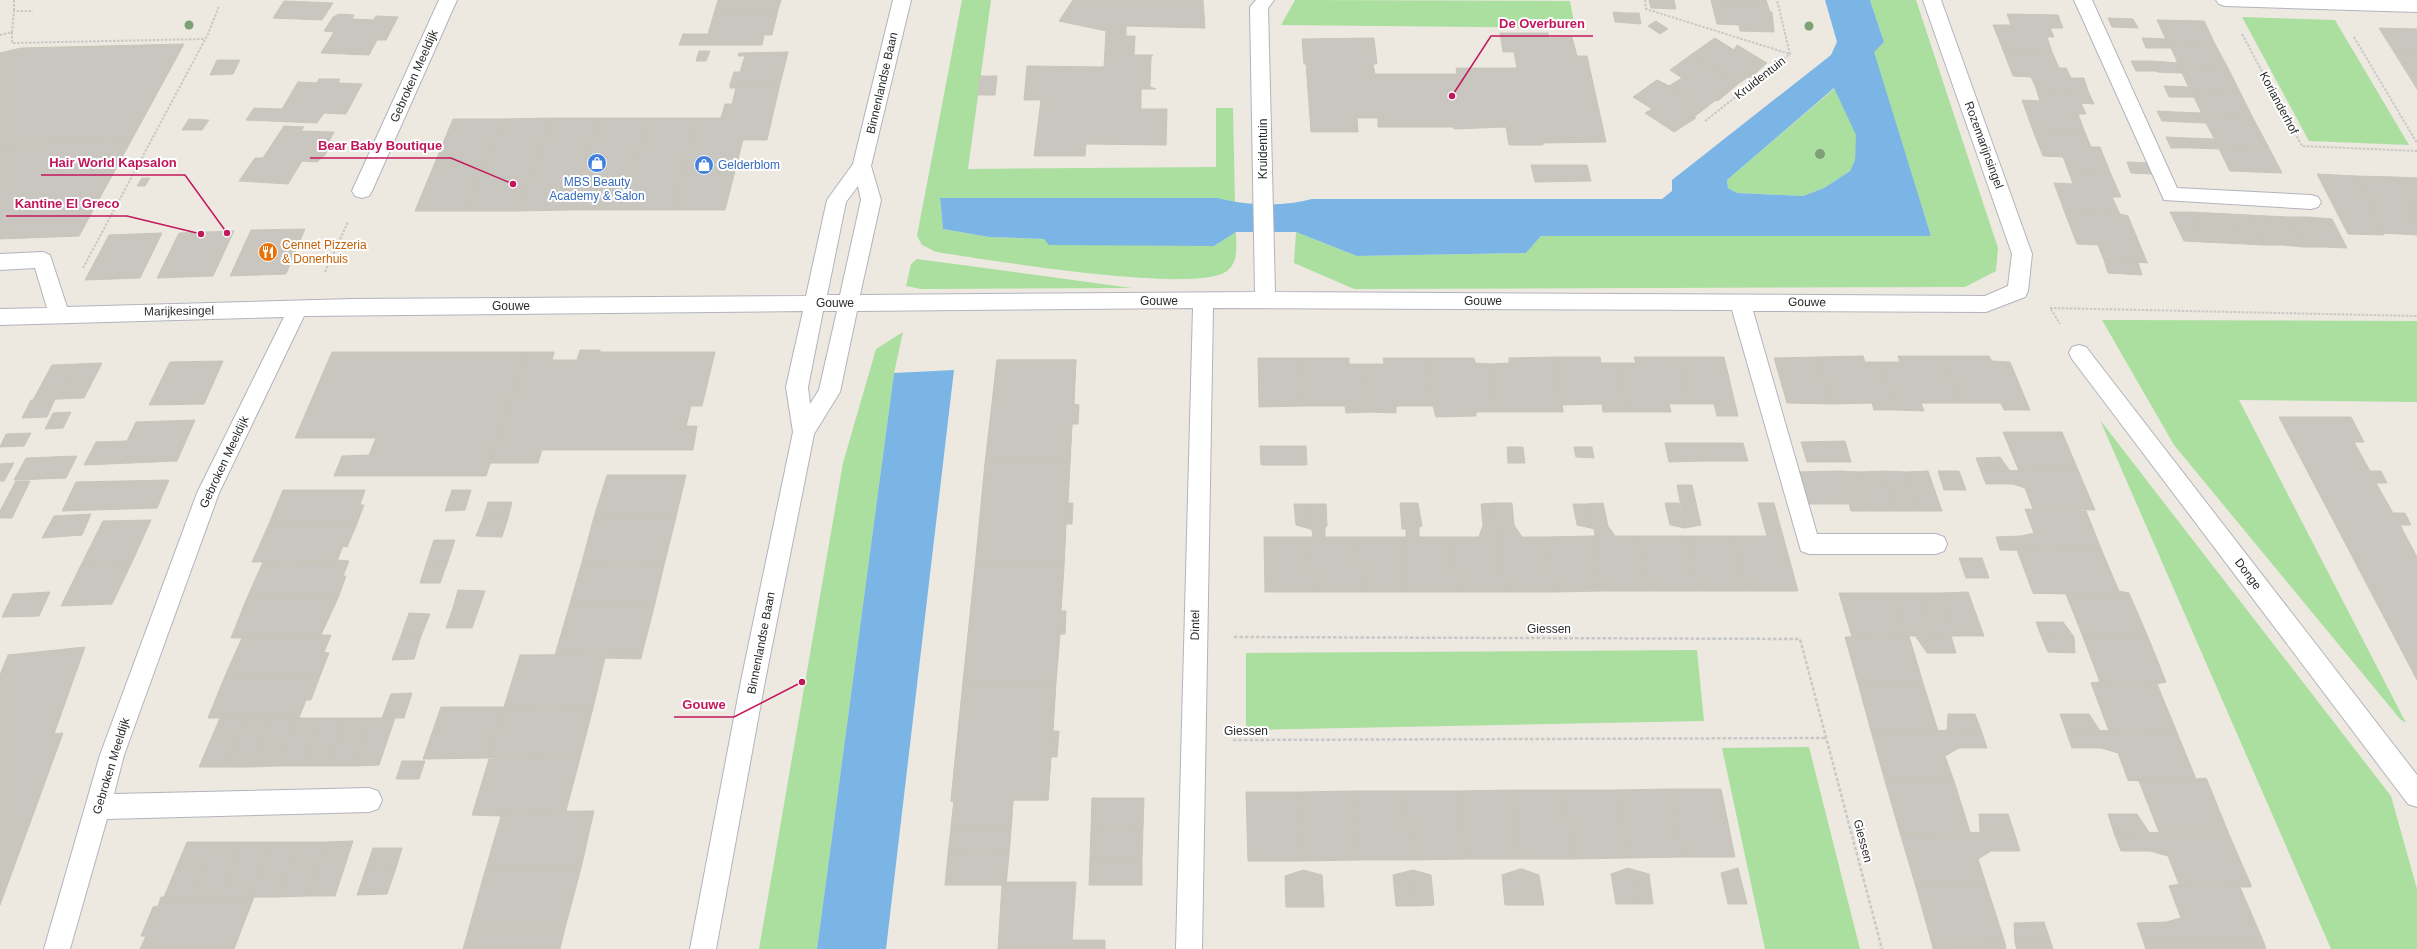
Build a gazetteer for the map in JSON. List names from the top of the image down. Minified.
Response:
{"streets":{"street":["Gebroken Meeldijk","Kruidentuin","Binnenlandse Baan","Rozemarijnsingel","Gouwe","Marijkesingel","Donge","Dintel"],"path":["Korianderhof","Giessen"]},"crossings":[["Gebroken Meeldijk","Gouwe"],["Gebroken Meeldijk","Marijkesingel"],["Kruidentuin","Gouwe"],["Binnenlandse Baan","Gouwe"],["Rozemarijnsingel","Gouwe"],["Gouwe","Marijkesingel"],["Gouwe","Dintel"],["Dintel","Giessen"]],"places":{"other":["De Overburen","Bear Baby Boutique","Hair World Kapsalon","Kantine El Greco","Gouwe"],"shop":["MBS Beauty Academy & Salon","Gelderblom"],"restaurant":["Cennet Pizzeria & Donerhuis"]}}
